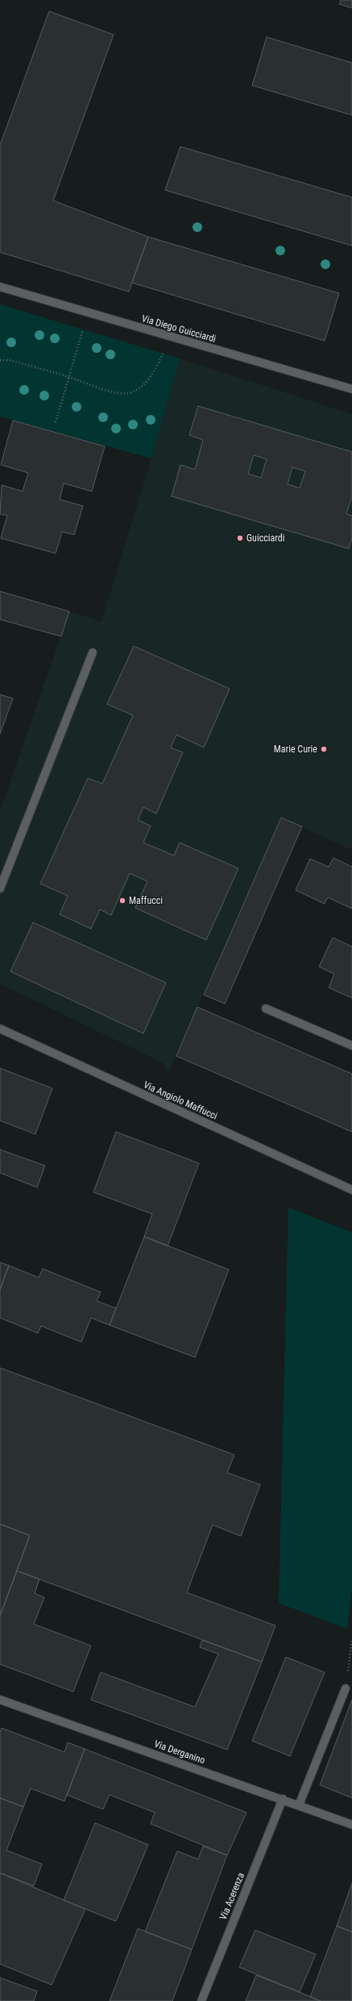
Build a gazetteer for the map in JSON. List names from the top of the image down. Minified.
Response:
{"streets":{"street":["Via Diego Guicciardi","Via Angiolo Maffucci","Via Derganino","Via Acerenza"]},"crossings":[["Via Derganino","Via Acerenza"]],"places":["Guicciardi","Marie Curie","Maffucci"]}
